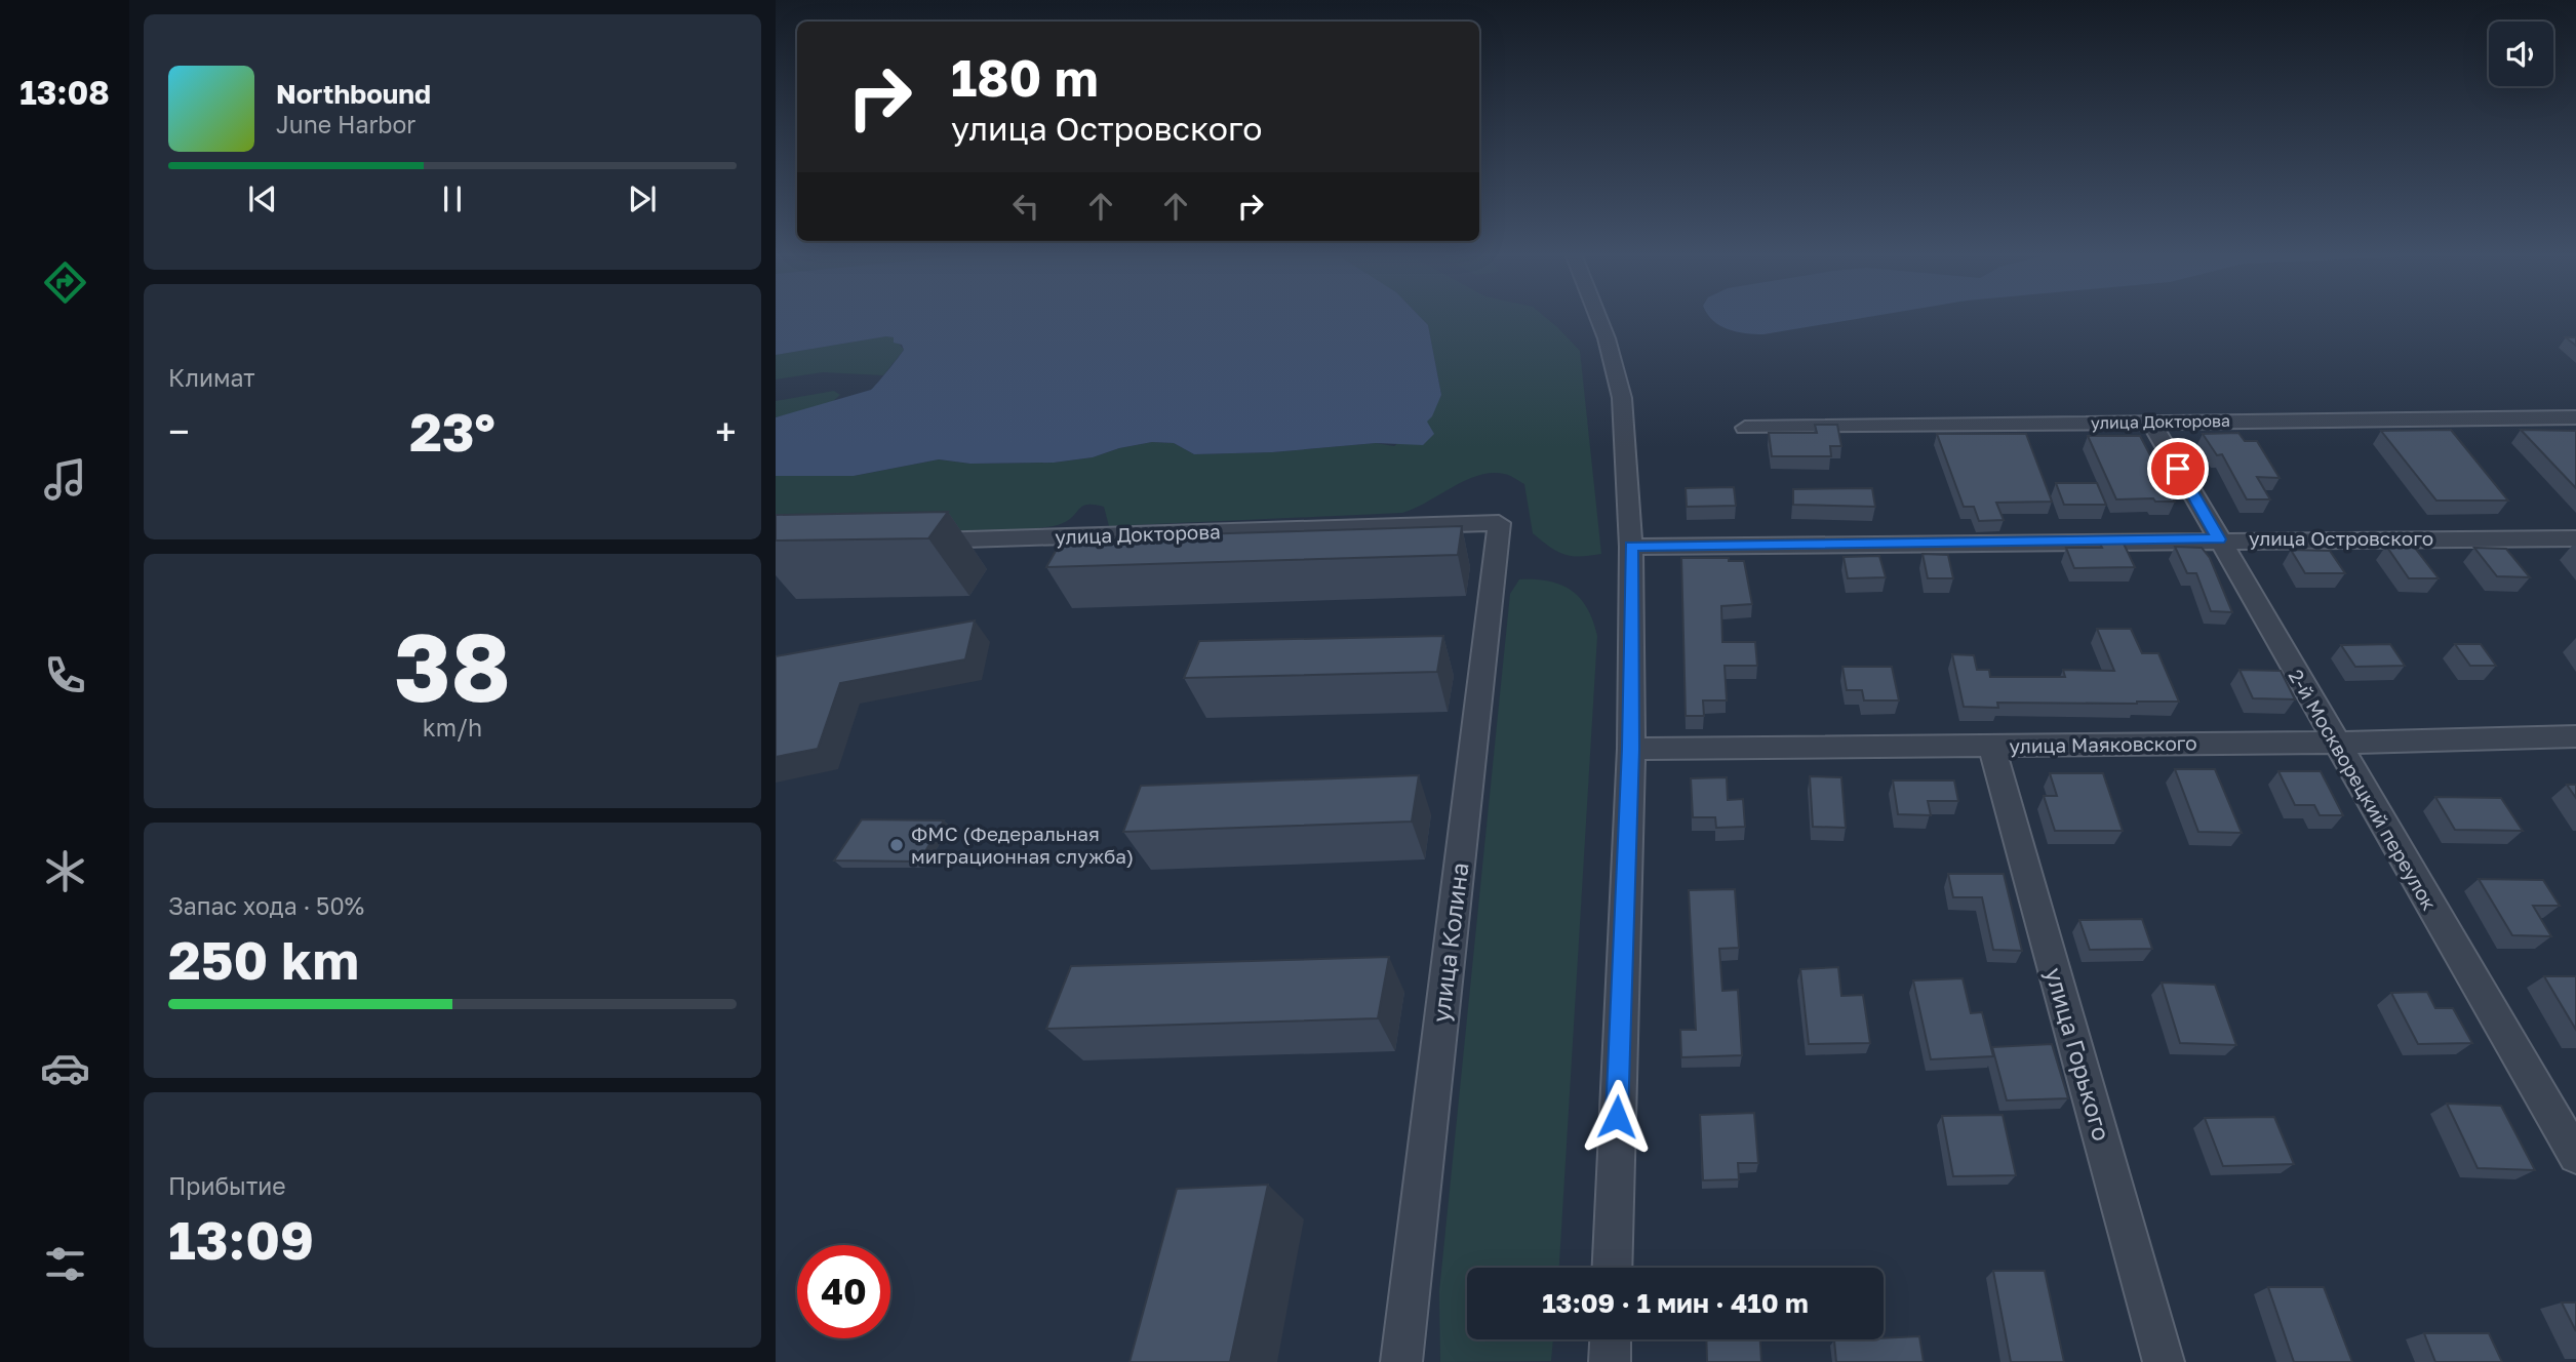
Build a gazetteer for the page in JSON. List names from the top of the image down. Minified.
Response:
{"streets":{"street":["улица Докторова","улица Островского","улица Маяковского","2-й Москворецкий переулок","улица Колина","улица Горького"]},"crossings":[["улица Докторова","2-й Москворецкий переулок"],["улица Докторова","улица Колина"],["улица Островского","2-й Москворецкий переулок"],["улица Маяковского","2-й Москворецкий переулок"],["улица Маяковского","улица Горького"]],"places":["ФМС (Федеральная миграционная служба)"],"page":{"tabs":"13:08","turn":["180 m","улица Островского"],"song":["Northbound","June Harbor"],"tile":["Климат",["38","km/h"],["Запас хода · 50%","250 km"],["Прибытие","13:09"]],"heat":["−","23°","+"],"limit":"40","trip":"13:09 · 1 мин · 410 m"}}
